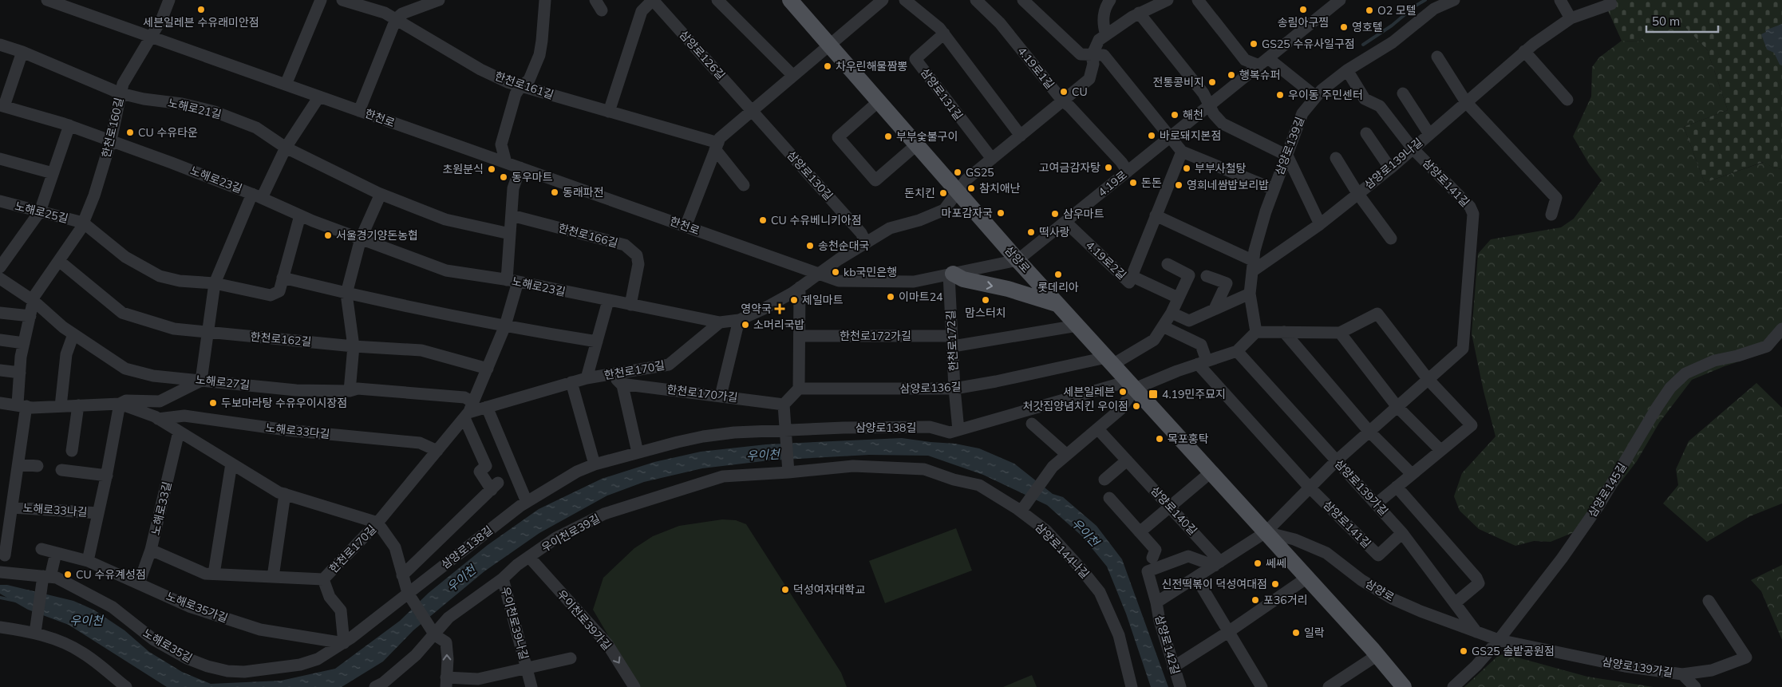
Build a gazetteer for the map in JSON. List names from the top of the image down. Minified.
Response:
{"streets":{"main road":["삼양로"],"street":["삼양로126길","4.19로1길","한천로161길","삼양로131길","노해로21길","한천로","한천로160길","삼양로139길","삼양로139나길","삼양로130길","노해로23길","삼양로141길","4.19로","노해로25길","한천로166길","4.19로2길","한천로172가길","한천로162길","한천로172길","한천로170길","노해로27길","삼양로136길","한천로170가길","삼양로138길","노해로33다길","삼양로139가길","삼양로145길","노해로33길","노해로33나길","삼양로140길","우이천로39길","삼양로144나길","노해로35가길","우이천로39가길","우이천로39나길","삼양로142길","노해로35길"]},"crossings":[["삼양로126길","한천로161길"],["삼양로126길","삼양로130길"],["4.19로1길","4.19로"],["한천로161길","한천로"],["노해로21길","한천로160길"],["한천로","한천로160길"],["한천로","4.19로"],["한천로","삼양로"],["한천로","한천로172길"],["한천로160길","노해로23길"],["한천로160길","노해로25길"],["한천로160길","노해로27길"],["한천로160길","노해로33나길"],["삼양로139길","삼양로139나길"],["삼양로139길","삼양로141길"],["삼양로139나길","삼양로141길"],["노해로23길","한천로166길"],["노해로23길","한천로170길"],["삼양로141길","삼양로"],["삼양로141길","삼양로139가길"],["삼양로141길","삼양로142길"],["4.19로","삼양로"],["4.19로","4.19로2길"],["삼양로","삼양로136길"],["삼양로","삼양로138길"],["삼양로","삼양로139가길"],["삼양로","삼양로145길"],["삼양로","삼양로142길"],["한천로172가길","한천로172길"],["한천로172길","삼양로136길"],["한천로172길","삼양로138길"],["한천로170길","노해로27길"],["한천로170길","노해로33다길"],["한천로170길","노해로33길"],["삼양로138길","노해로35길"],["삼양로139가길","삼양로145길"],["노해로33길","노해로35가길"],["삼양로140길","삼양로142길"],["우이천로39길","삼양로144나길"],["우이천로39길","우이천로39가길"],["우이천로39길","우이천로39나길"],["노해로35가길","노해로35길"]],"one_way":["우이천로39가길"],"water":["우이천"],"places":{"other":["세븐일레븐 수유래미안점","송림아구찜","O2 모텔","영호텔","GS25 수유사일구점","차우린해물짬뽕","행복슈퍼","전통콩비지","CU","우이동 주민센터","해천","CU 수유타운","바로돼지본점","부부숯불구이","고여금감자탕","부부사철탕","초원분식","GS25","동우마트","돈돈","영희네쌈밥보리밥","참치애난","동래파전","돈치킨","마포감자국","삼우마트","CU 수유베니키아점","떡사랑","서울경기양돈농협","송천순대국","kb국민은행","롯데리아","이마트24","제일마트","맘스터치","소머리국밥","세븐일레븐","두보마라탕 수유우이시장점","처갓집양념치킨 우이점","목포홍탁","쎄쎄","CU 수유계성점","신전떡볶이 덕성여대점","덕성여자대학교","포36거리","일락","GS25 솔밭공원점"],"health":["영약국"],"transit":["4.19민주묘지"]},"scale_bar":"50 m"}
